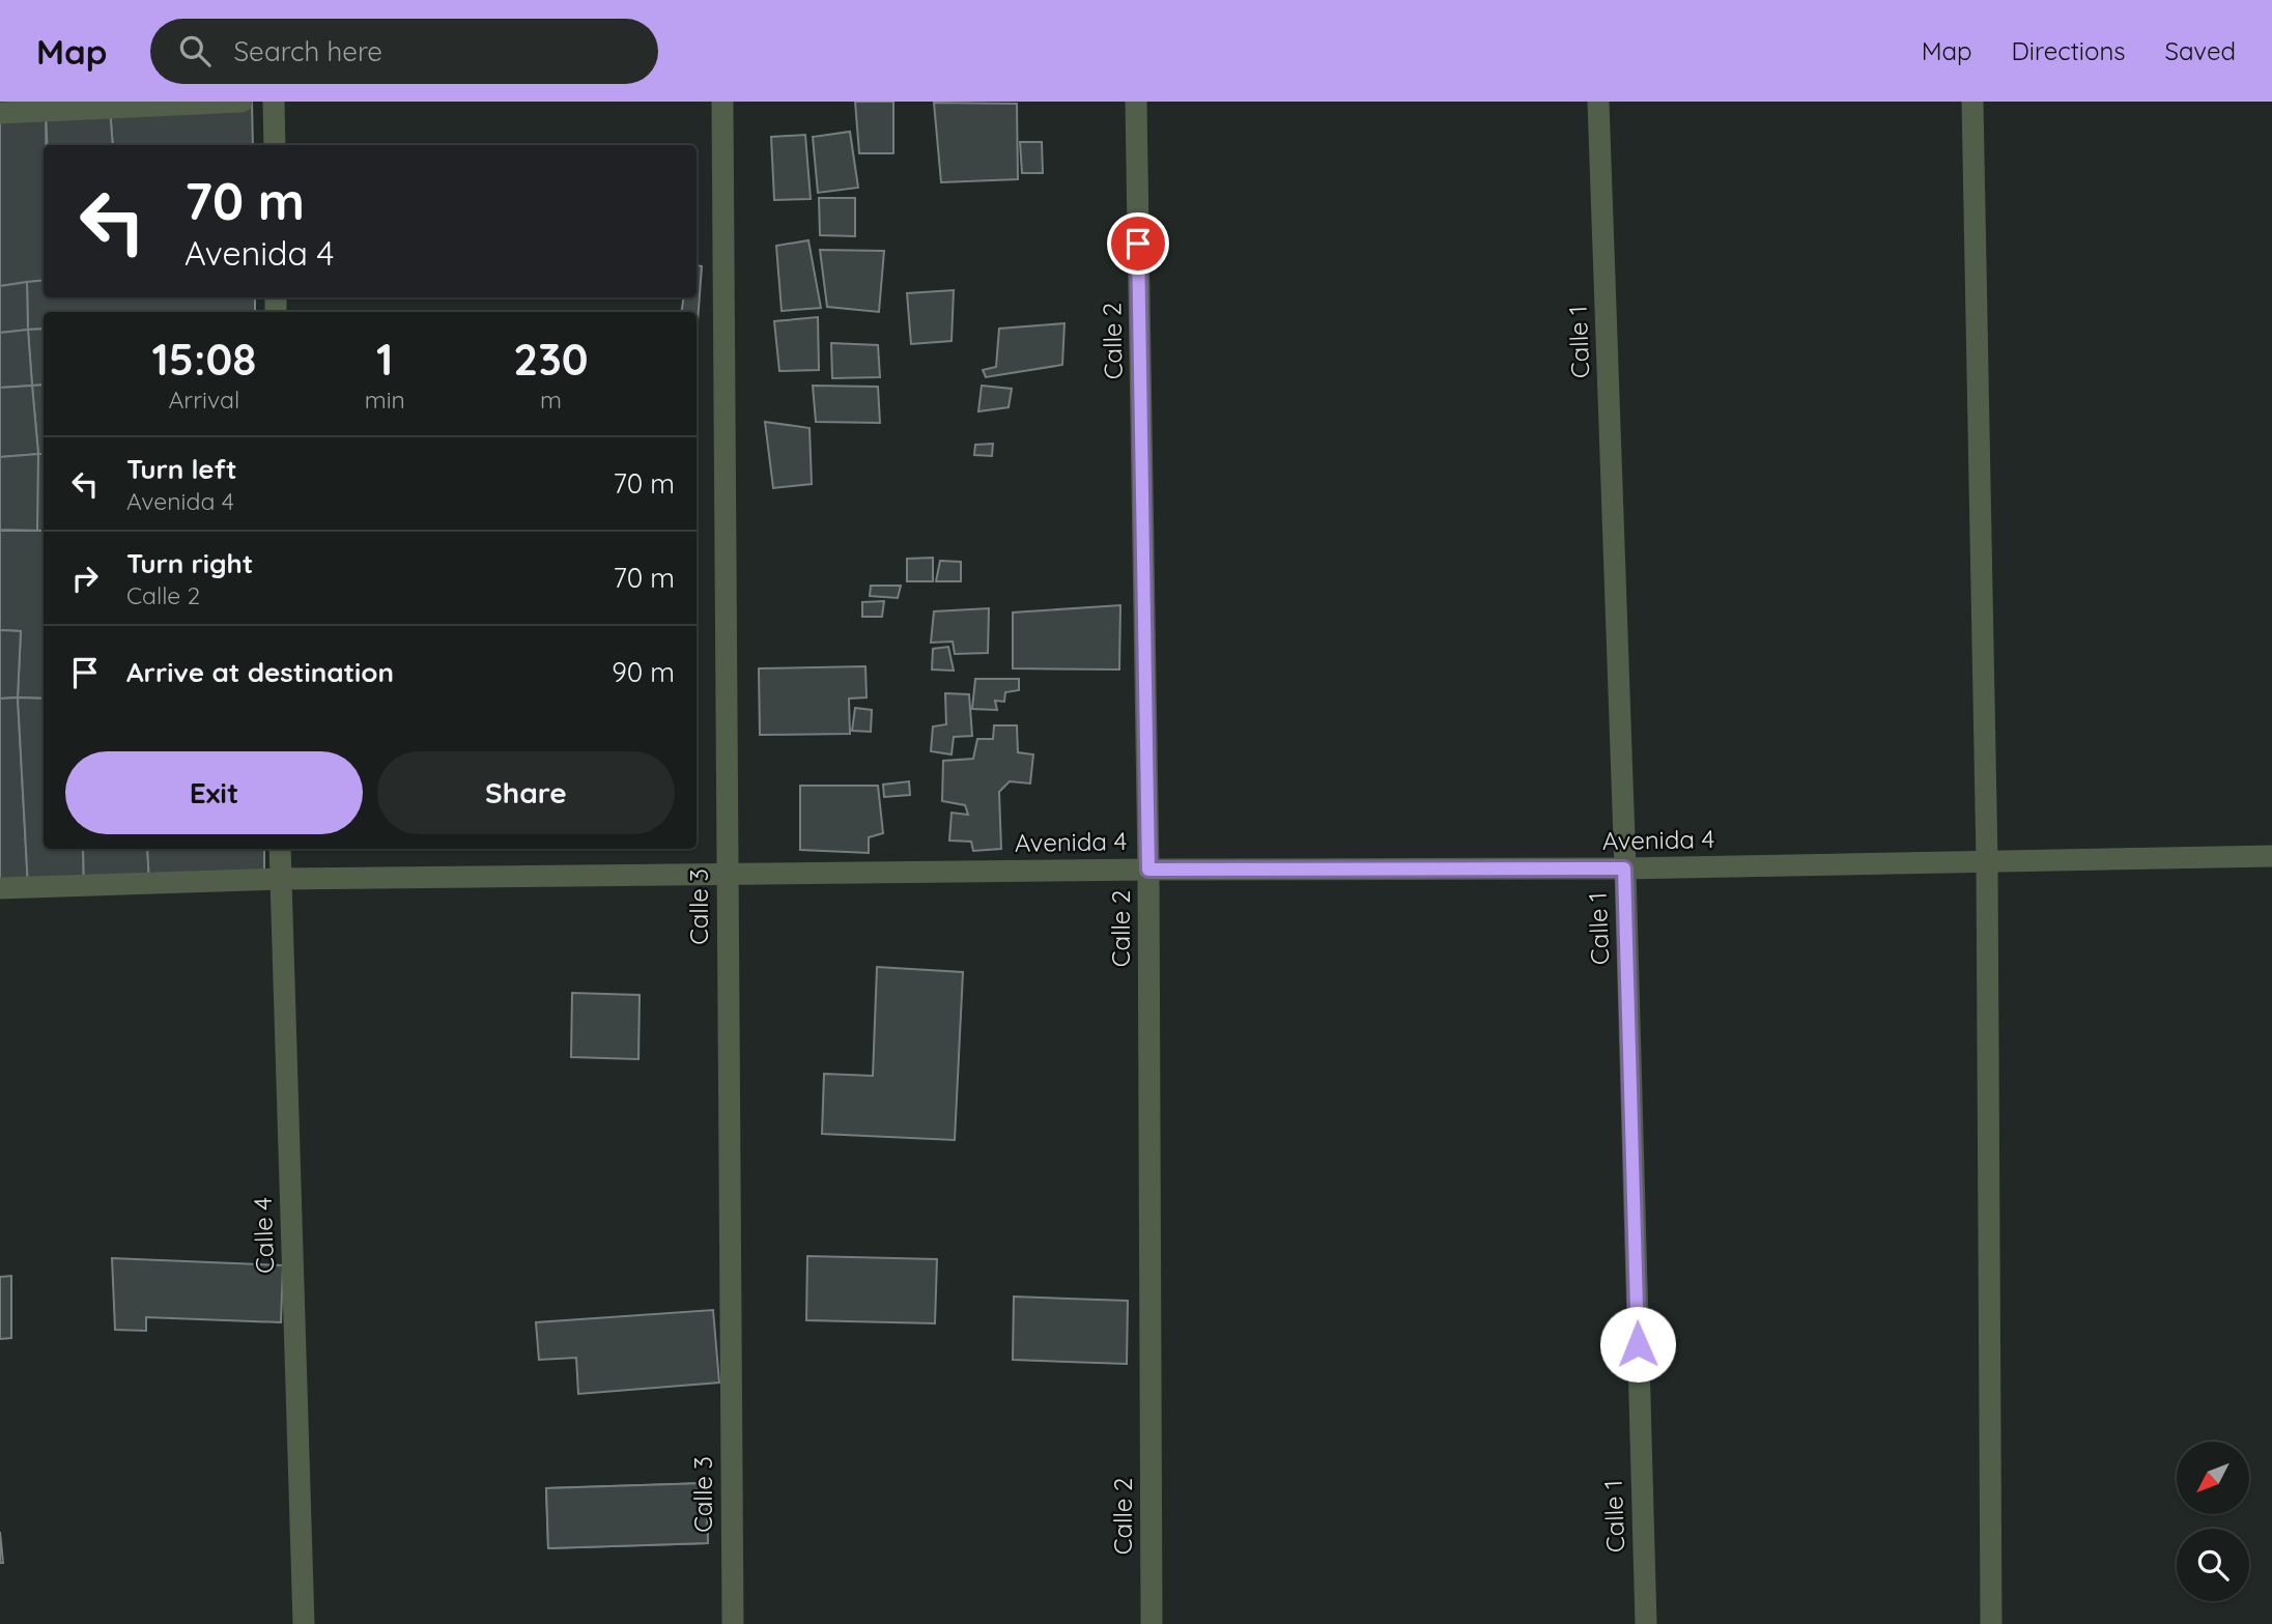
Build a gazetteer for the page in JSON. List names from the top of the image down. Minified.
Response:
{"streets":{"street":["Calle 2","Calle 1","Avenida 4","Calle 3","Calle 4"]},"crossings":[["Calle 2","Avenida 4"],["Calle 1","Avenida 4"],["Avenida 4","Calle 3"],["Avenida 4","Calle 4"]],"north":"bottom left","page":{"header":"Map","search":"Search here","nav":["Map","Directions","Saved"],"turn":["70 m","Avenida 4"],"eta":["15:08","Arrival","1","min","230","m"],"list":[{"name":"Turn left","note":"Avenida 4","value":"70 m"},{"name":"Turn right","note":"Calle 2","value":"70 m"},{"name":"Arrive at destination","value":"90 m"}],"buttons":["Exit","Share"]}}
